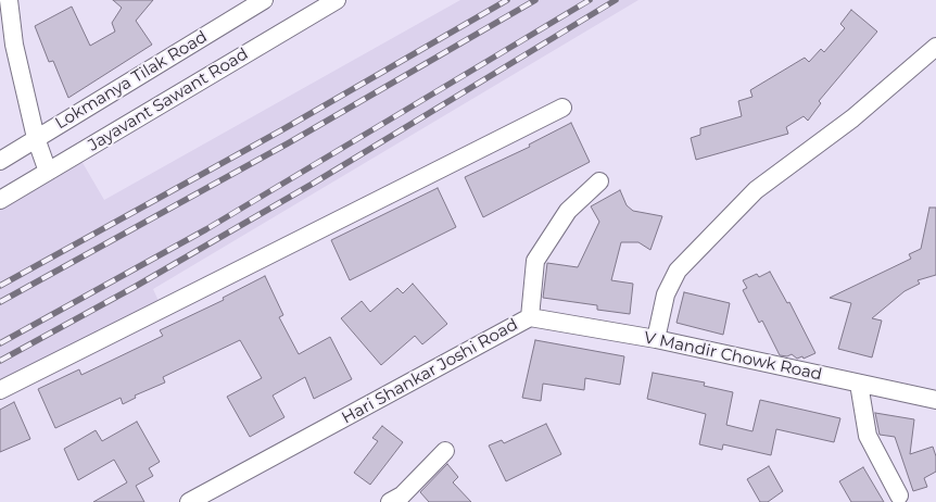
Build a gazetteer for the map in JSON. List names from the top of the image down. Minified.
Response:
{"streets":{"street":["Lokmanya Tilak Road","Jayavant Sawant Road","V Mandir Chowk Road","Hari Shankar Joshi Road"]},"crossings":[["V Mandir Chowk Road","Hari Shankar Joshi Road"]]}
